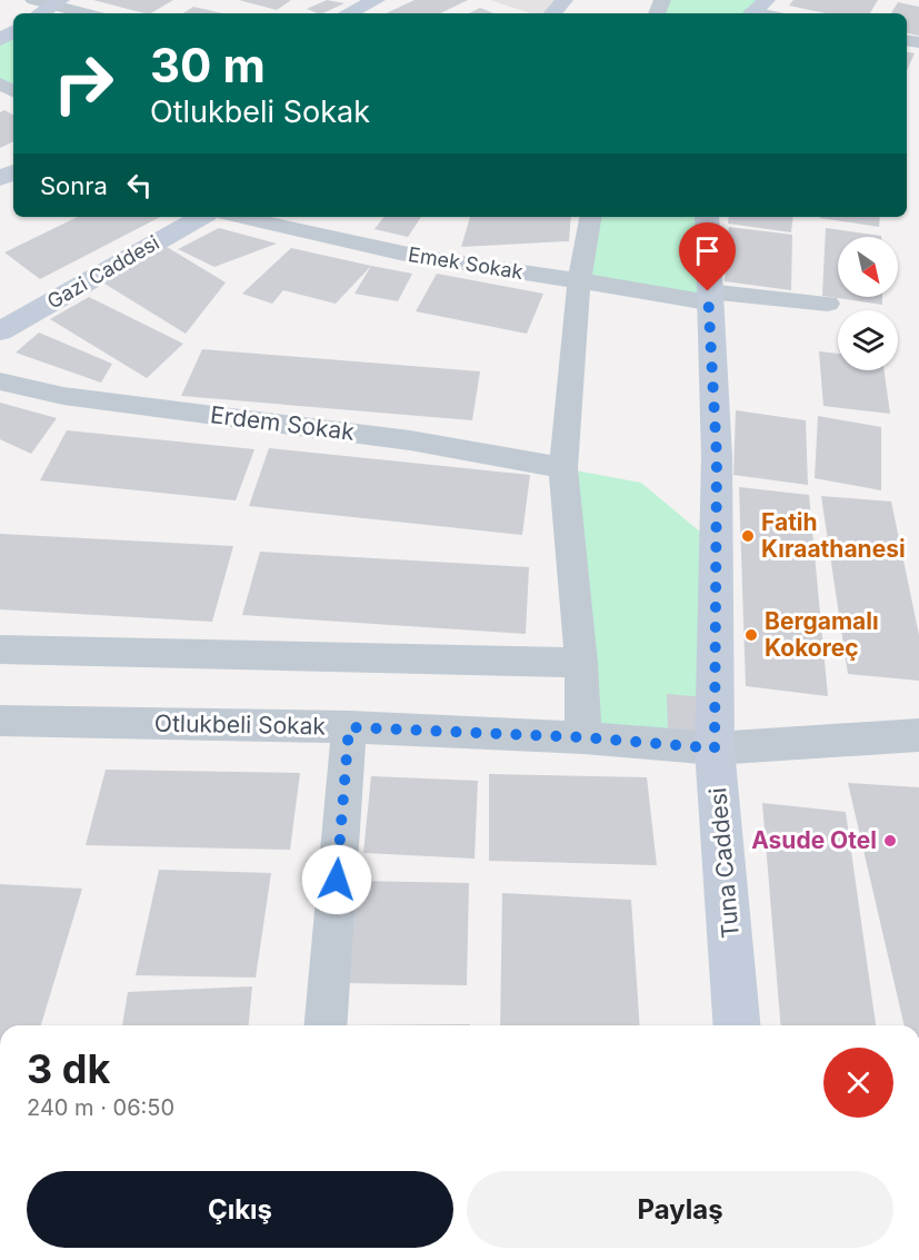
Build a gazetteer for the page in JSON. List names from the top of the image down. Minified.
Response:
{"streets":{"street":["Emek Sokak","Gazi Caddesi","Erdem Sokak","Otlukbeli Sokak","Tuna Caddesi"]},"crossings":[["Emek Sokak","Tuna Caddesi"],["Otlukbeli Sokak","Tuna Caddesi"]],"places":["Fatih Kıraathanesi","Bergamalı Kokoreç","Asude Otel"],"north":"bottom right","page":{"turn":["30 m","Otlukbeli Sokak"],"then":"Sonra","heading":["3 dk","240 m · 06:50"],"buttons":["Çıkış","Paylaş"]}}
